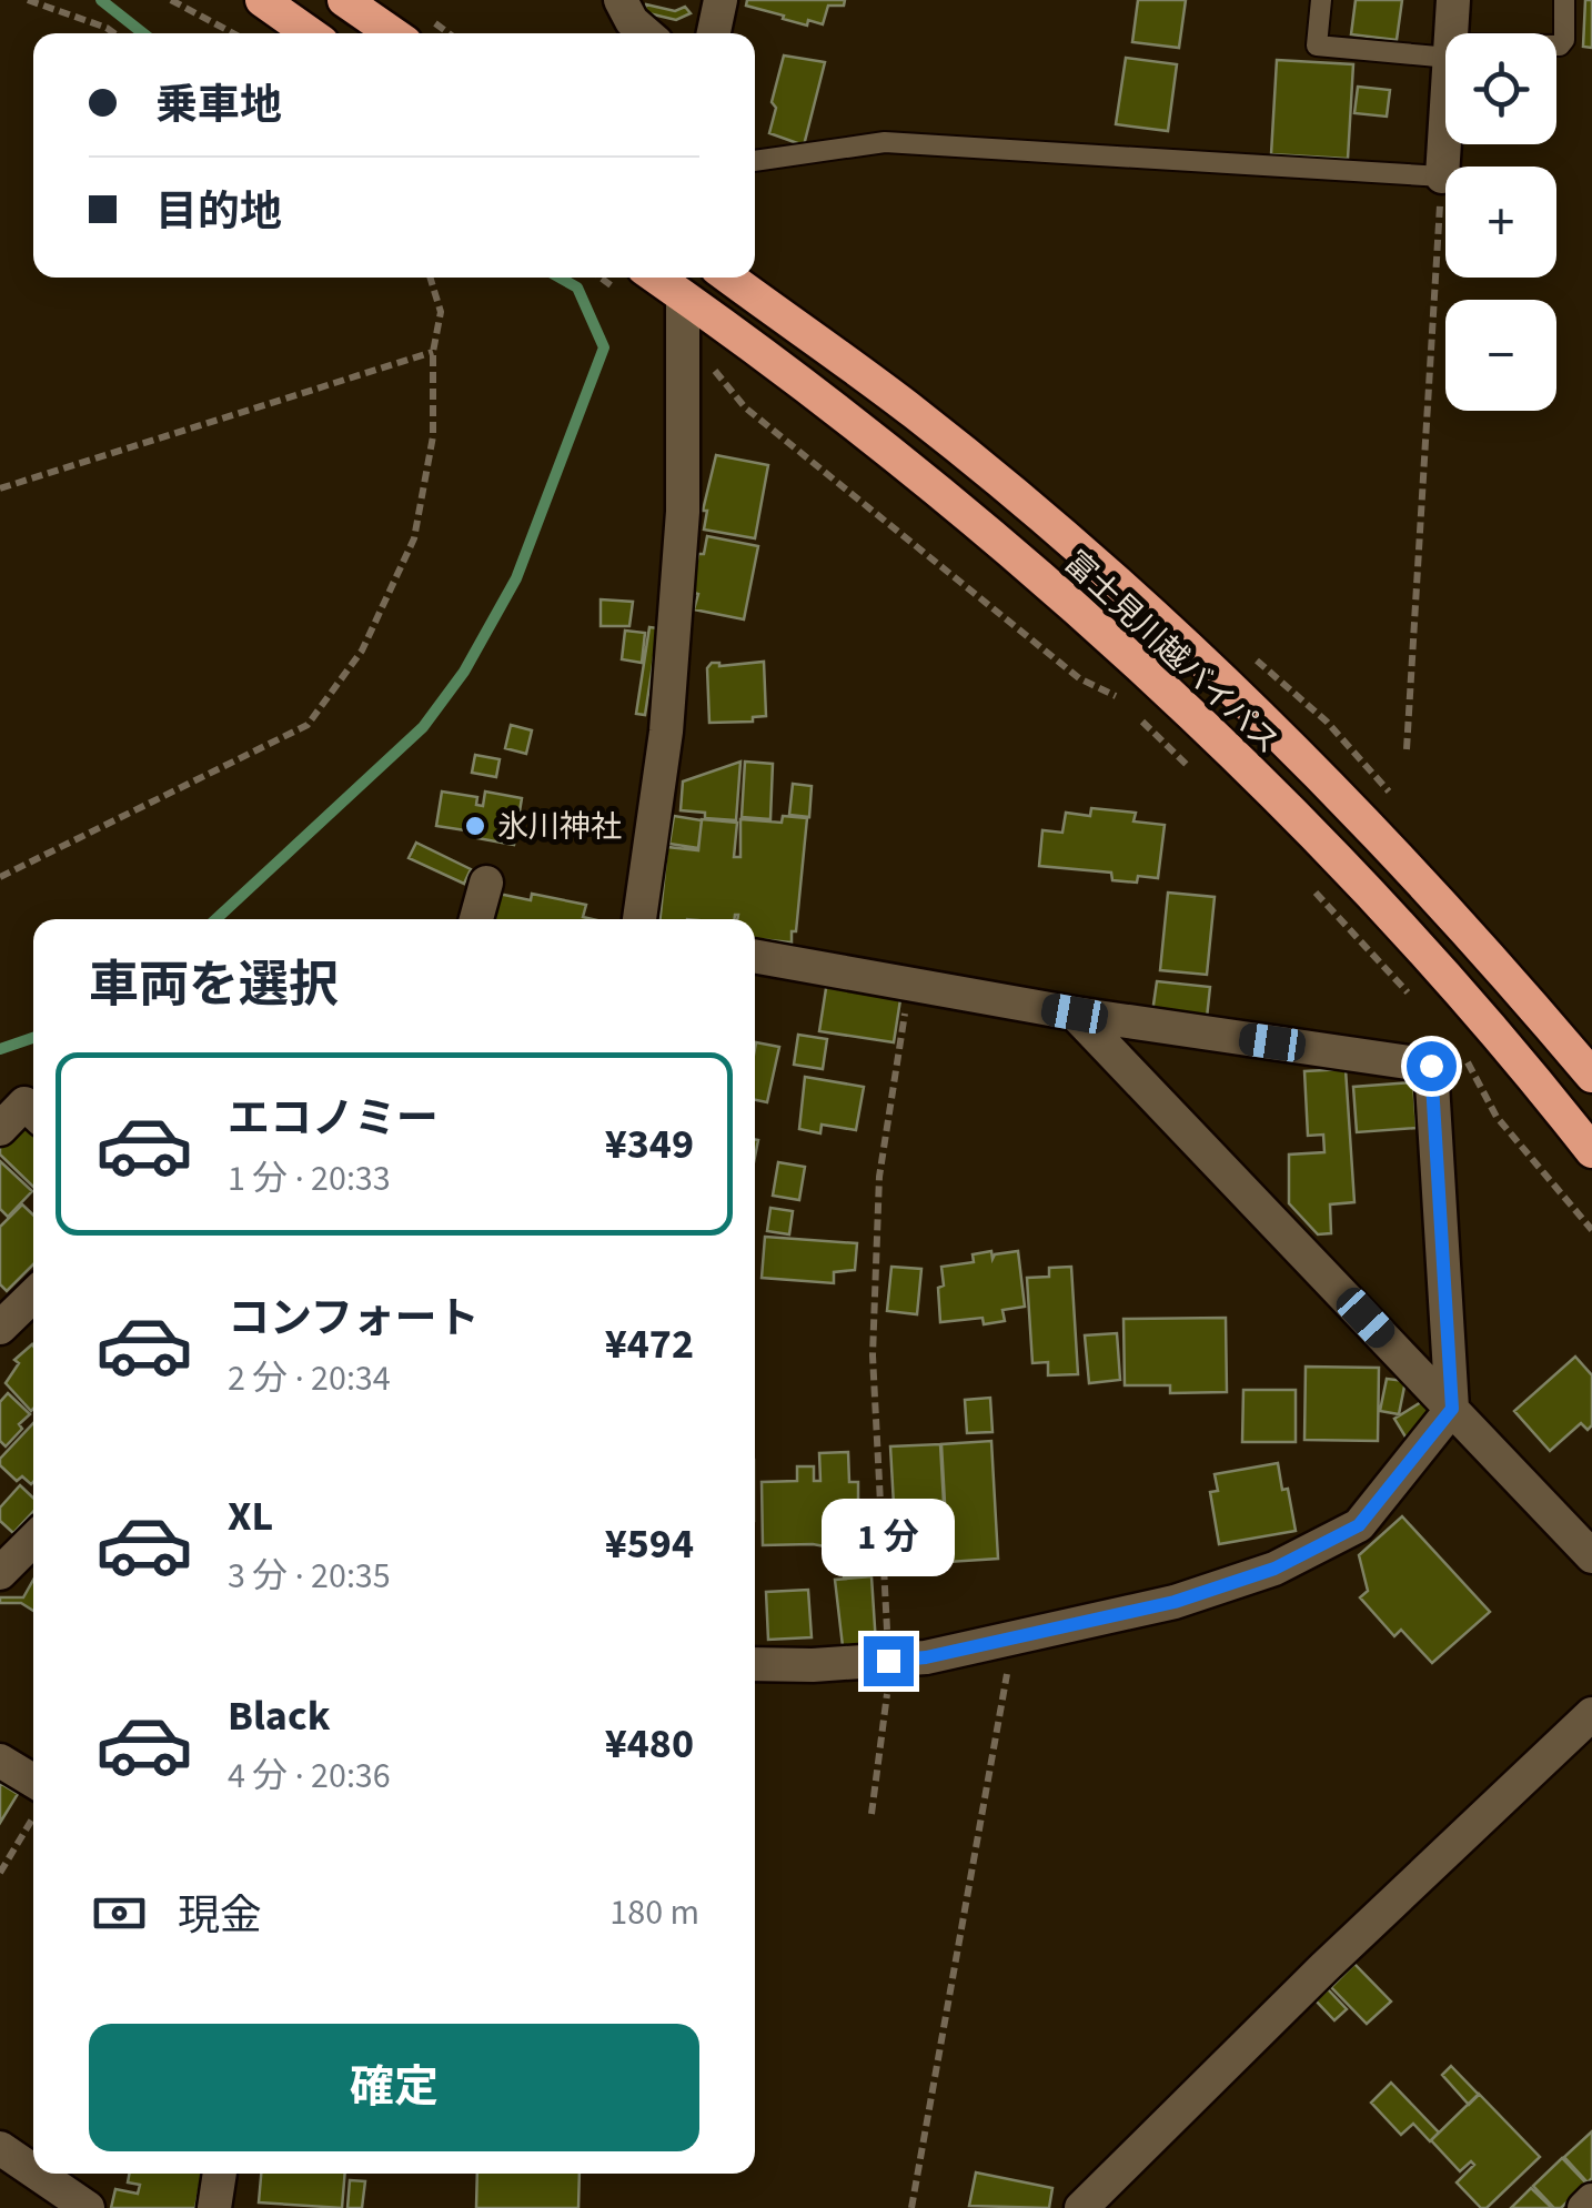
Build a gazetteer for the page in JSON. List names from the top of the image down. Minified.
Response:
{"streets":{"highway":["富士見川越バイパス"]},"places":["氷川神社"],"page":{"map_buttons":["+","−"],"banner":["乗車地","目的地"],"heading":"車両を選択","list":[{"name":"エコノミー","note":"1 分 · 20:33","value":"¥349"},{"name":"コンフォート","note":"2 分 · 20:34","value":"¥472"},{"name":"XL","note":"3 分 · 20:35","value":"¥594"},{"name":"Black","note":"4 分 · 20:36","value":"¥480"}],"bubble":"1 分","pay":["現金","180 m"],"buttons":"確定"}}
